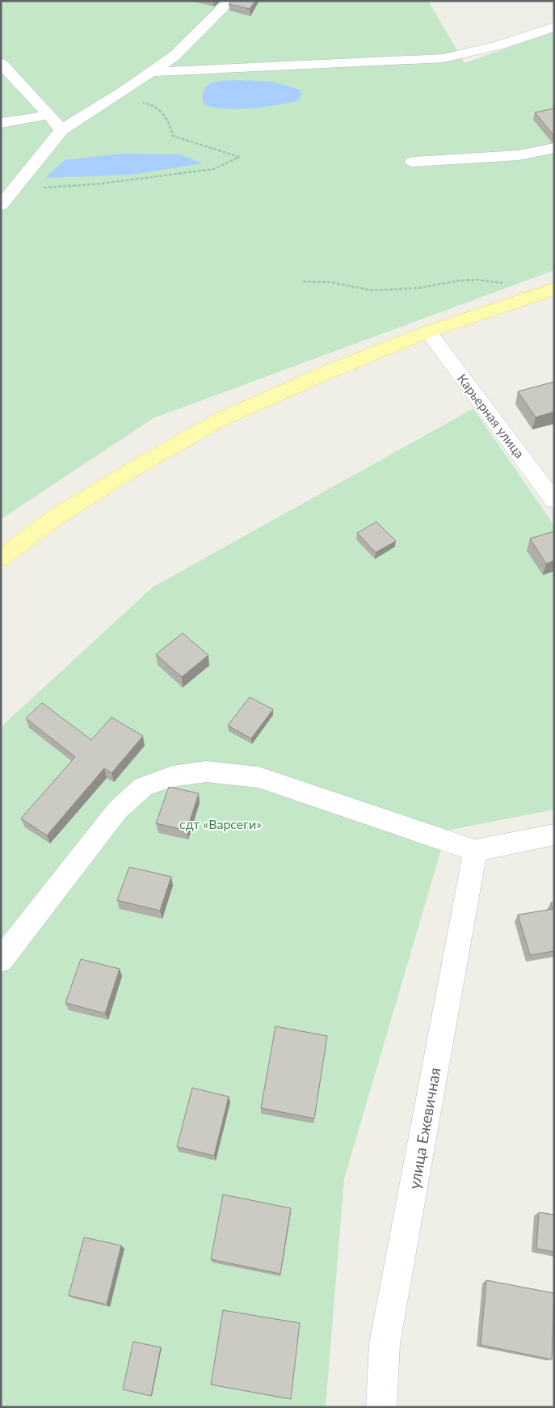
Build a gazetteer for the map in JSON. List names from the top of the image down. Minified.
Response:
{"streets":{"street":["Карьерная улица","улица Ежевичная"]},"parks":["сдт «Варсеги»"]}
